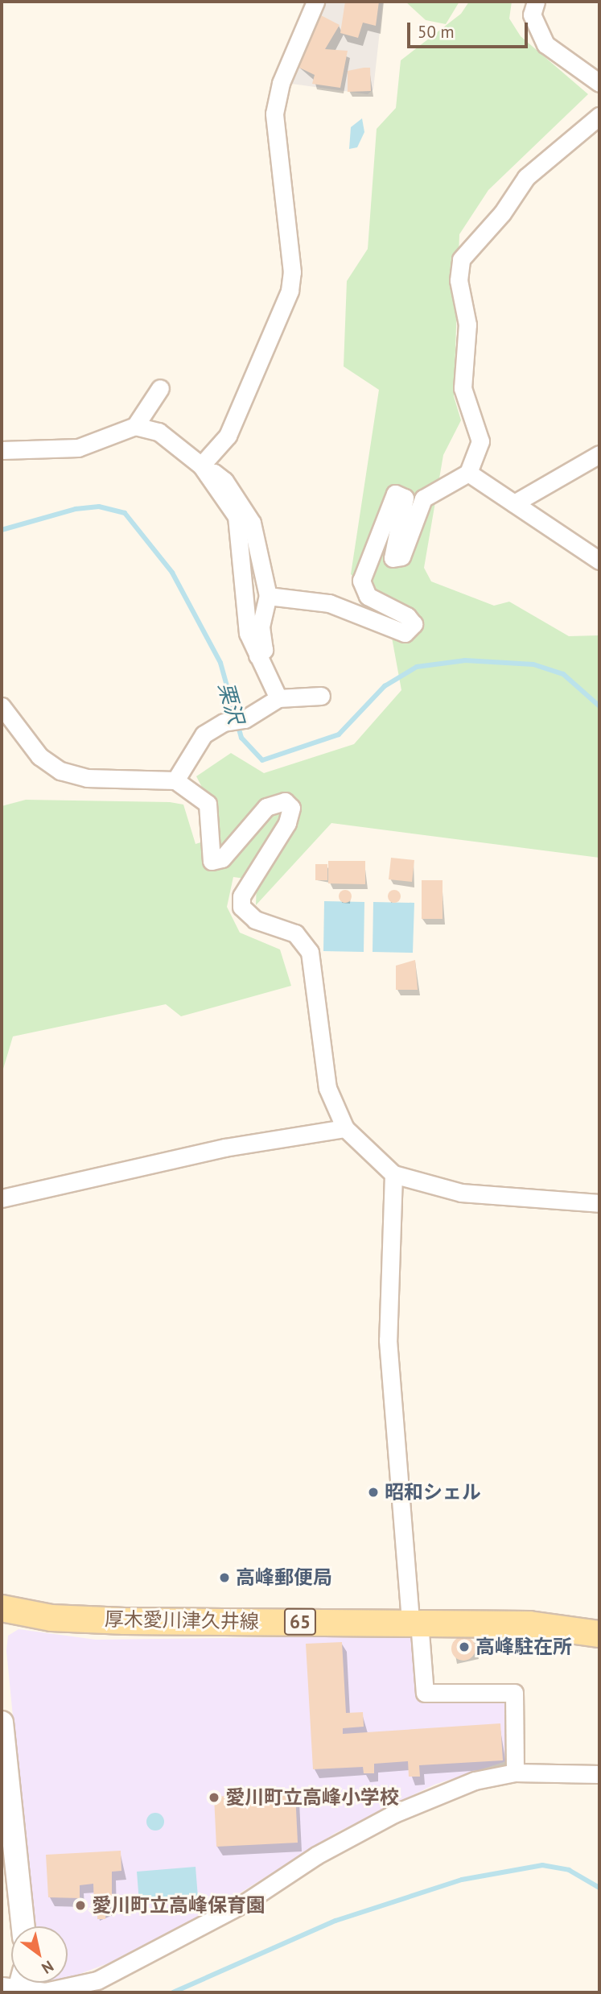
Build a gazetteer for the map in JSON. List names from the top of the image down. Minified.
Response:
{"streets":{"main road":["厚木愛川津久井線","65"]},"water":["栗沢"],"places":["昭和シェル","高峰郵便局","高峰駐在所","愛川町立高峰小学校","愛川町立高峰保育園"],"scale_bar":"50 m","north":"bottom right"}
